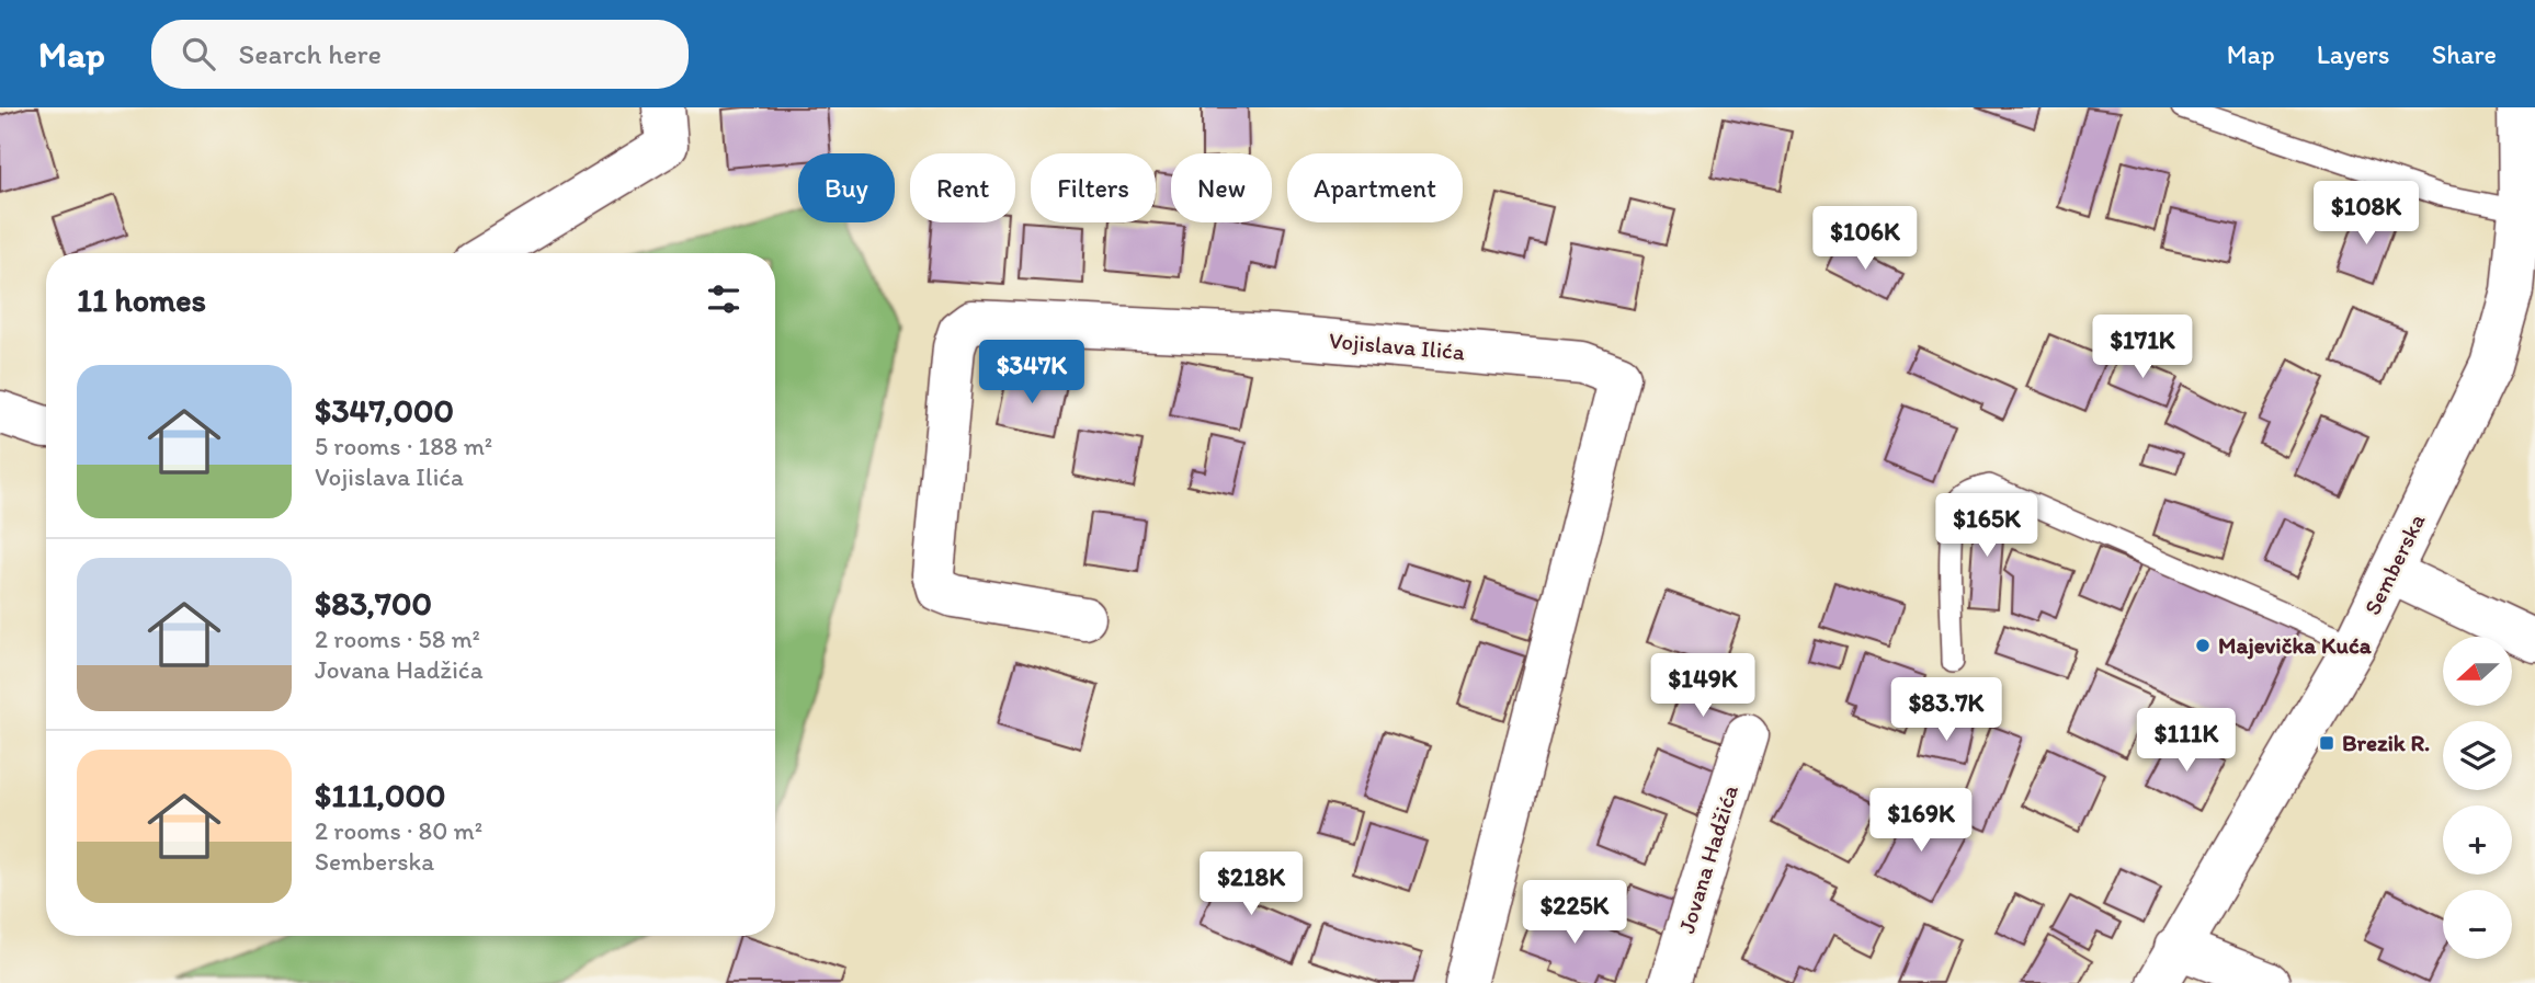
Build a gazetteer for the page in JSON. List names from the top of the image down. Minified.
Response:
{"streets":{"street":["Vojislava Ilića","Semberska","Jovana Hadžića"]},"places":{"other":["Majevička Kuća"],"transit":["Brezik R."]},"north":"left","page":{"header":"Map","search":"Search here","nav":["Map","Layers","Share"],"chip":["Buy","Rent","Filters","New","Apartment"],"price":["$108K","$106K","$171K","$347K","$165K","$149K","$83.7K","$111K","$169K","$218K","$225K"],"heading":"11 homes","list":[{"name":"$347,000","note":"5 rooms · 188 m² · Vojislava Ilića"},{"name":"$83,700","note":"2 rooms · 58 m² · Jovana Hadžića"},{"name":"$111,000","note":"2 rooms · 80 m² · Semberska"}],"map_buttons":["+","−"]}}
